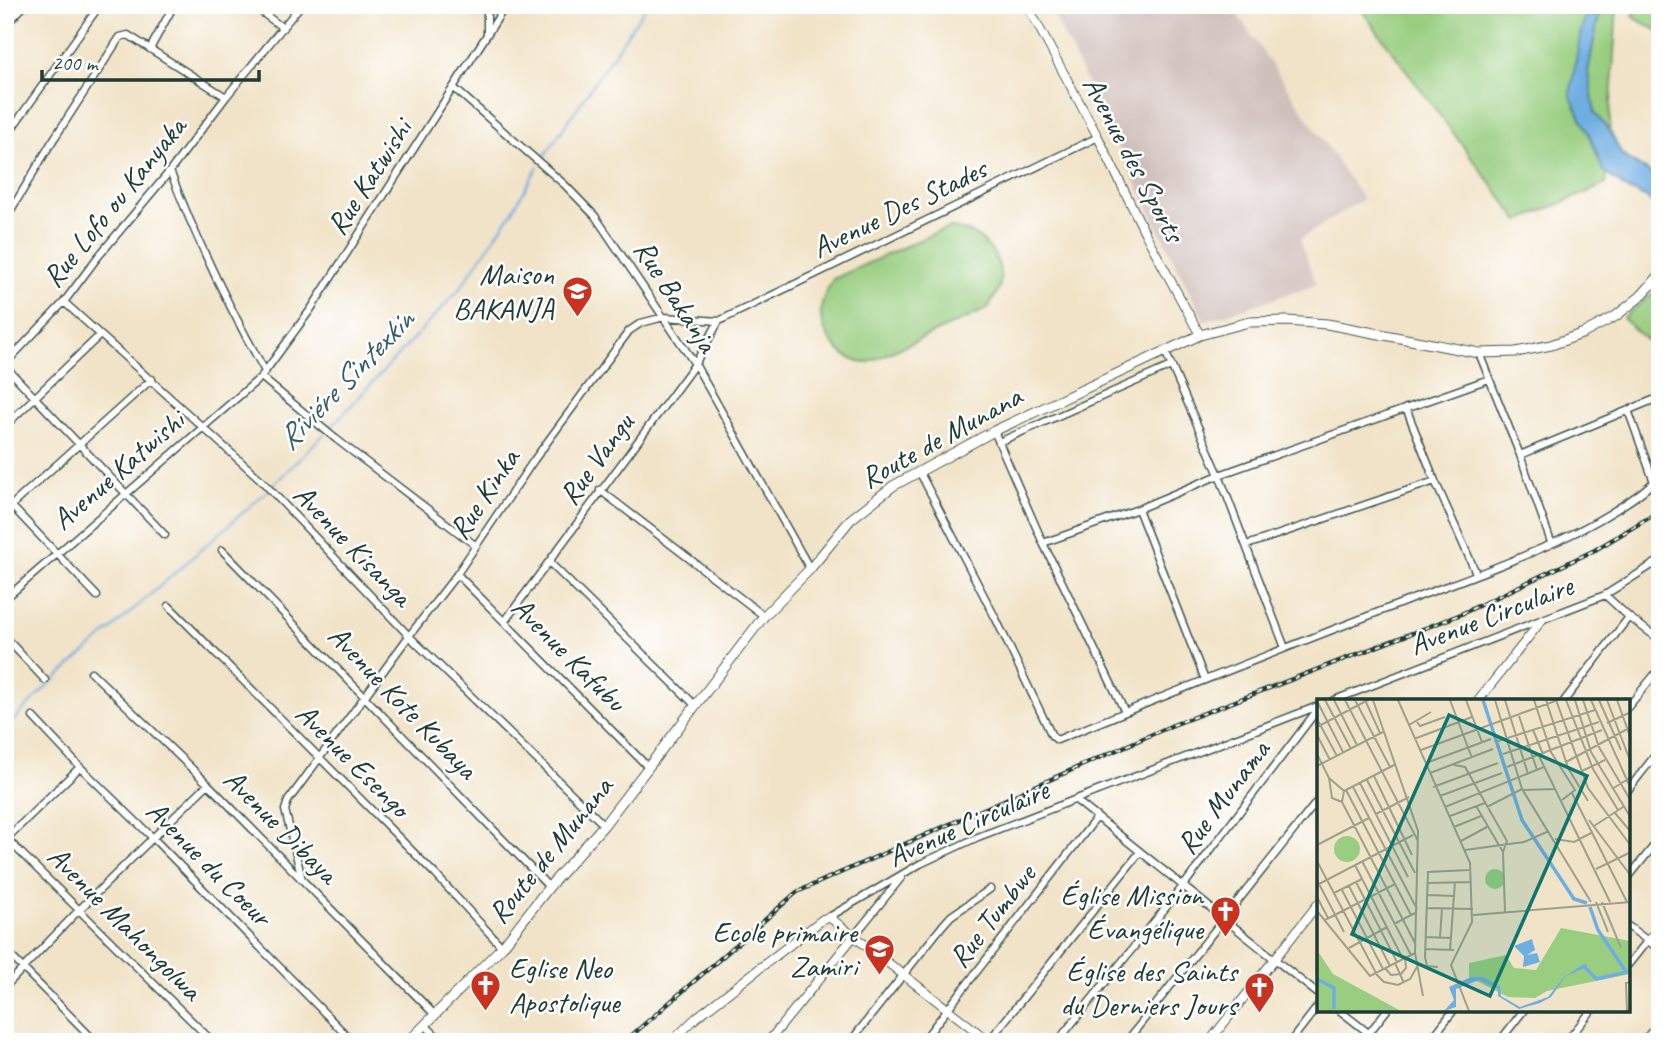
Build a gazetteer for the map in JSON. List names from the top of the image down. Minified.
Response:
{"streets":{"main road":["Route de Munana"],"street":["Avenue des Sports","Rue Katwishi","Rue Lofo ou Kanyaka","Avenue Des Stades","Rue Bakanja","Rue Vangu","Avenue Katwishi","Rue Kinka","Avenue Kisanga","Avenue Circulaire","Avenue Kafubu","Avenue Kote Kubaya","Avenue Esengo","Rue Munama","Avenue Dibaya","Avenue du Coeur","Rue Tumbwe","Avenue Mahongolwa"]},"crossings":[["Avenue des Sports","Avenue Des Stades"],["Avenue des Sports","Route de Munana"],["Rue Katwishi","Rue Bakanja"],["Rue Katwishi","Avenue Katwishi"],["Rue Lofo ou Kanyaka","Avenue Kisanga"],["Avenue Des Stades","Rue Vangu"],["Avenue Des Stades","Rue Kinka"],["Rue Bakanja","Route de Munana"],["Rue Bakanja","Rue Vangu"],["Rue Bakanja","Rue Kinka"],["Route de Munana","Avenue Kisanga"],["Route de Munana","Avenue Kafubu"],["Route de Munana","Avenue Kote Kubaya"],["Route de Munana","Avenue Esengo"],["Route de Munana","Avenue Dibaya"],["Rue Vangu","Rue Kinka"],["Rue Vangu","Avenue Kafubu"],["Avenue Katwishi","Avenue Kisanga"],["Rue Kinka","Avenue Kisanga"],["Rue Kinka","Avenue Kafubu"],["Rue Kinka","Avenue Kote Kubaya"],["Rue Kinka","Avenue Esengo"],["Rue Kinka","Avenue Dibaya"]],"water":["Riviére Sintexkin"],"places":{"school or university":["Maison BAKANJA","Ecole primaire Zamiri"],"church":["Église Mission Évangélique","Eglise Neo Apostolique","Église des Saints du Derniers Jours"]},"scale_bar":"200 m"}
